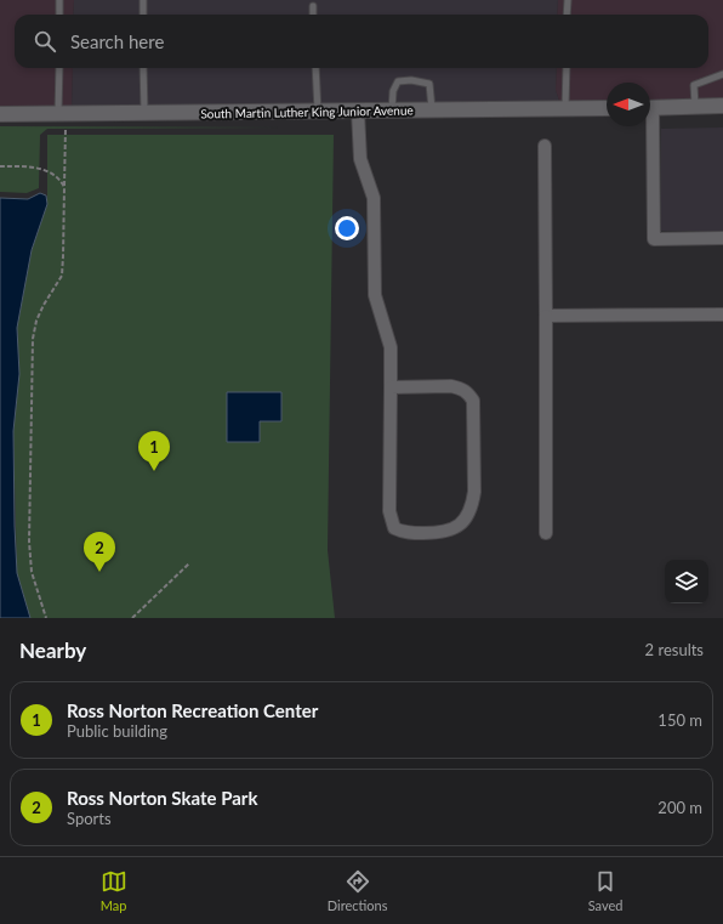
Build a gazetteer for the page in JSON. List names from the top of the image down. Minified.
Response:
{"streets":{"street":["South Martin Luther King Junior Avenue"]},"north":"left","page":{"search":"Search here","pins":["1","2"],"heading":["Nearby","2 results"],"list":[{"mark":"1","name":"Ross Norton Recreation Center","note":"Public building","value":"150 m"},{"mark":"2","name":"Ross Norton Skate Park","note":"Sports","value":"200 m"}],"nav":["Map","Directions","Saved"]}}
